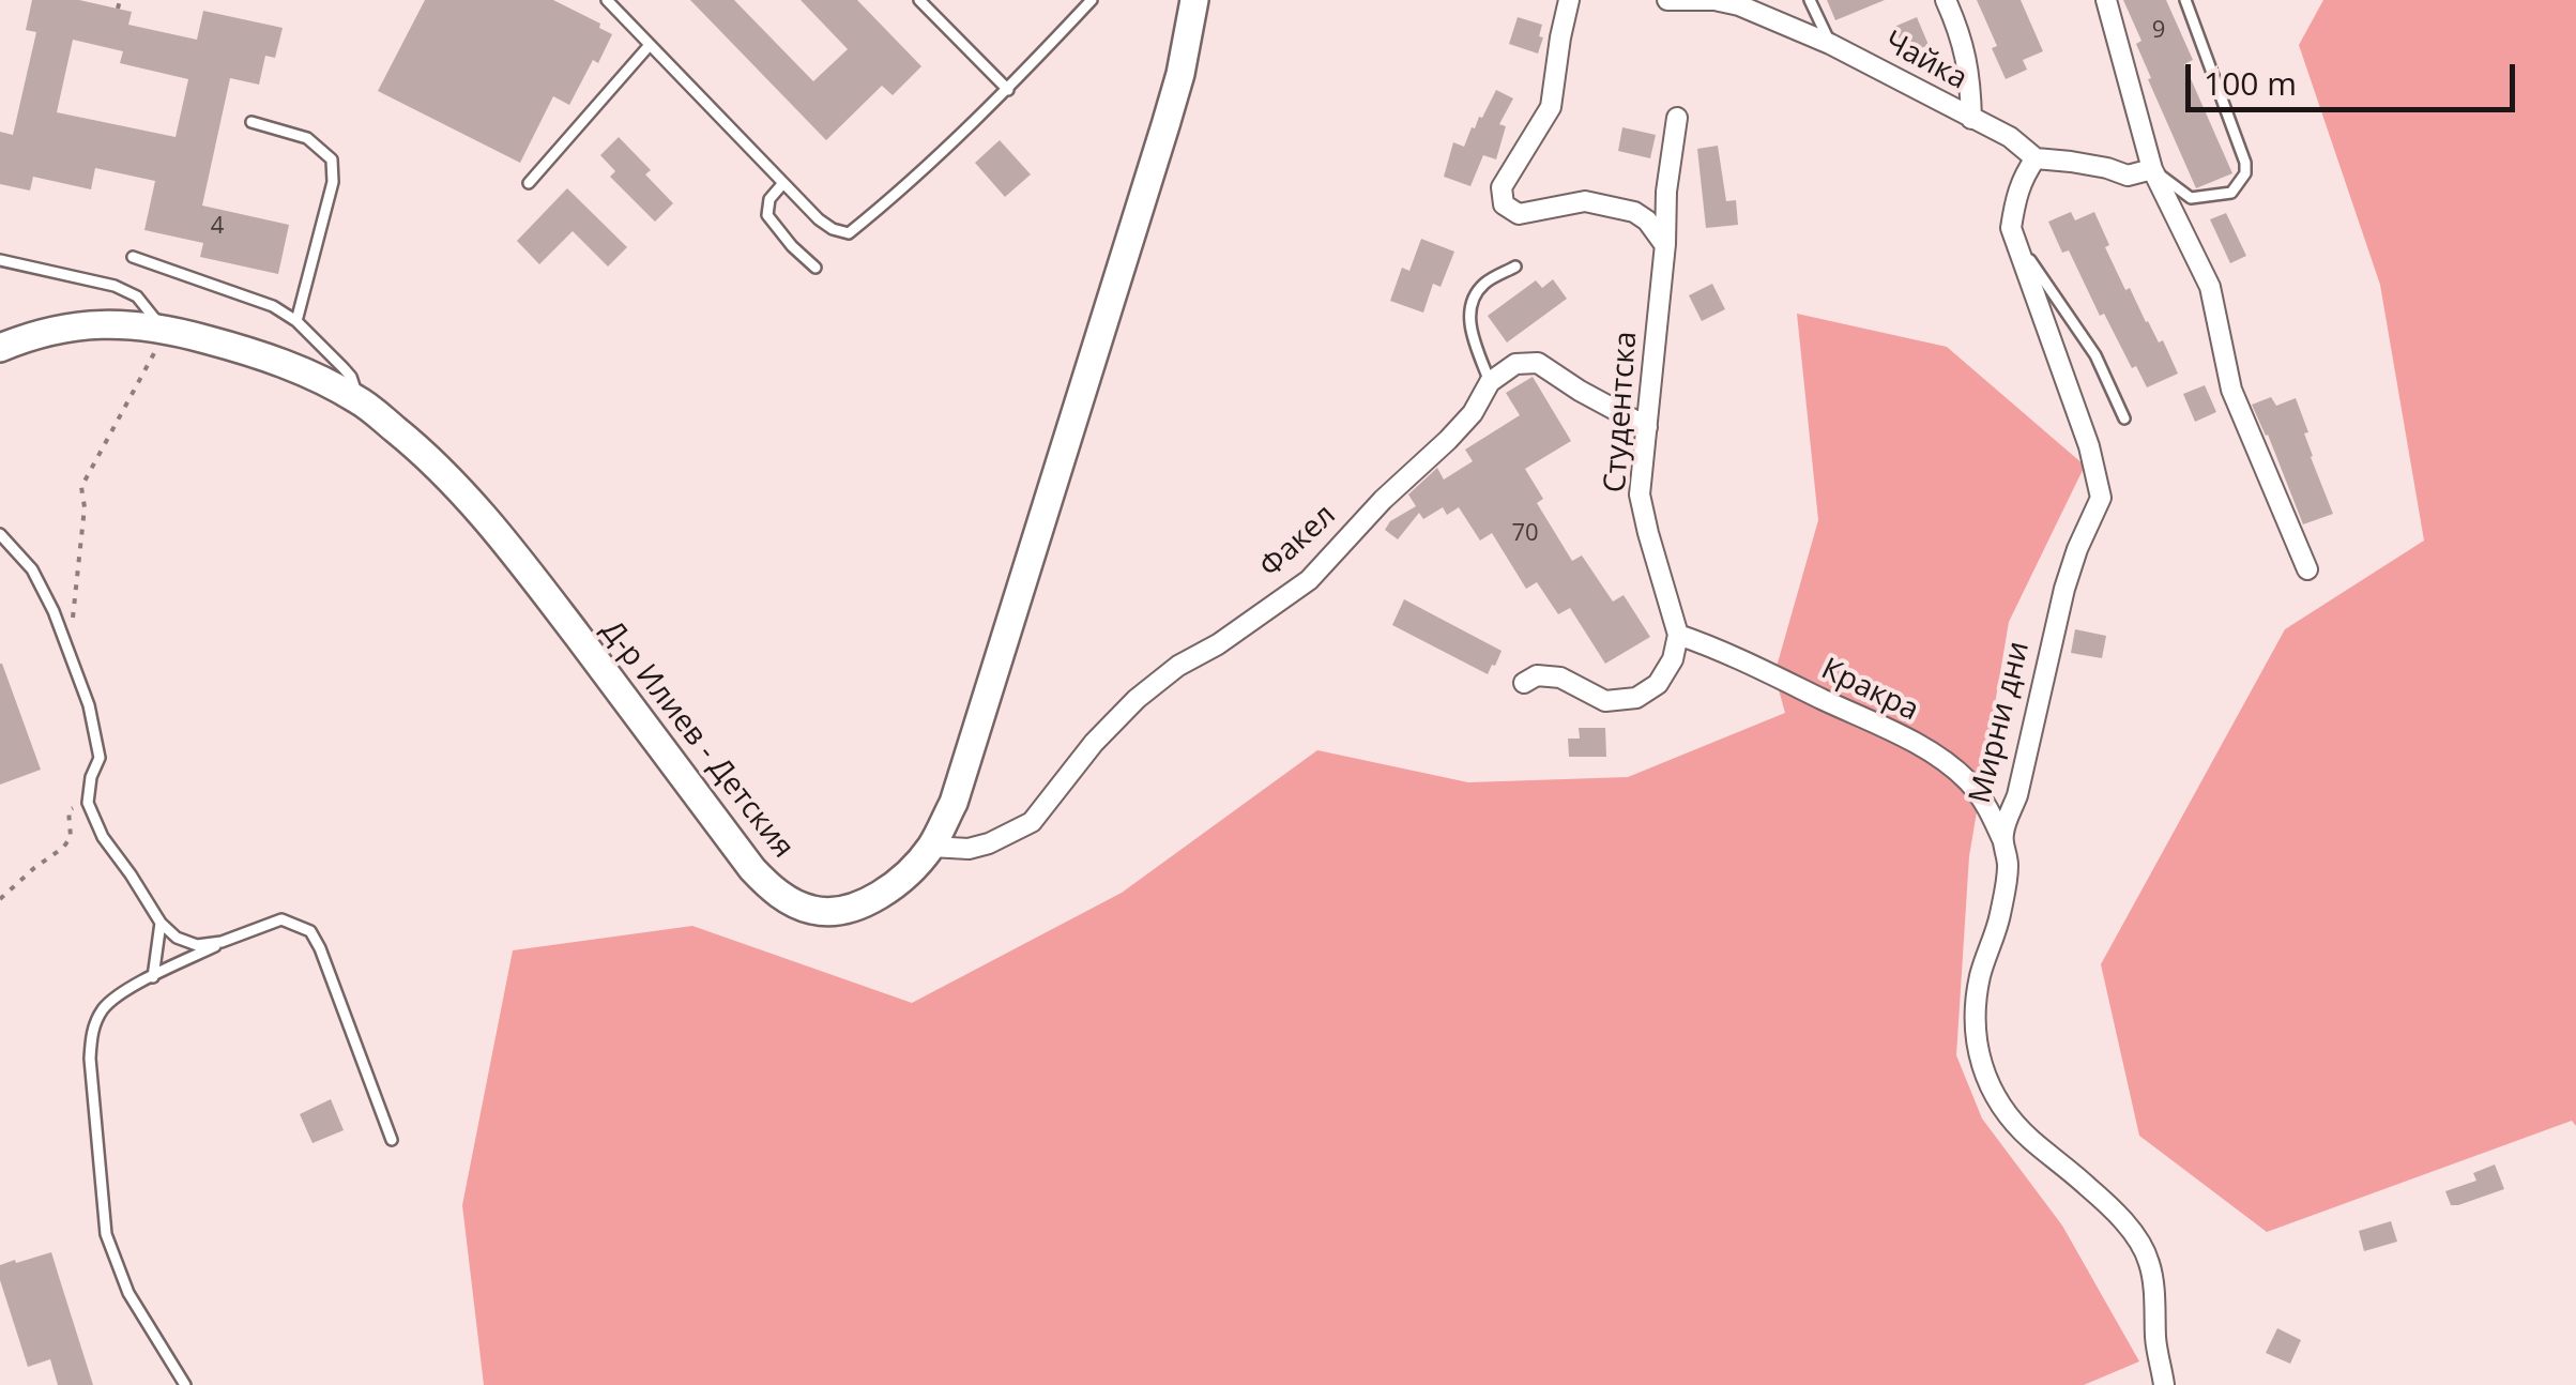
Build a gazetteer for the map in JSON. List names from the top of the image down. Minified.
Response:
{"streets":{"street":["Чайка","Студентска","Факел","Кракра","Мирни дни","Д-р Илиев - Детския"]},"crossings":[["Чайка","Мирни дни"],["Студентска","Кракра"],["Факел","Д-р Илиев - Детския"],["Кракра","Мирни дни"]],"house_numbers":["9","4","70"],"scale_bar":"100 m"}
